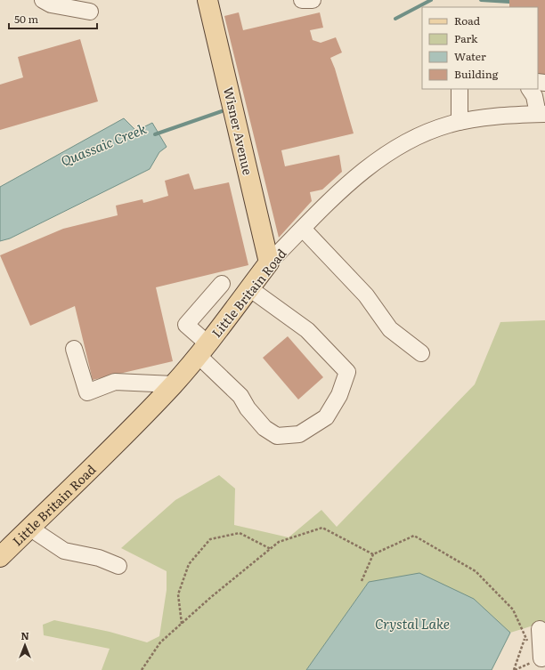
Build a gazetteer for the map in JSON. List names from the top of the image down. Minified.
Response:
{"streets":{"main road":["Wisner Avenue","Little Britain Road"]},"crossings":[["Wisner Avenue","Little Britain Road"]],"water":["Quassaic Creek","Crystal Lake"],"legend":["Road","Park","Water","Building"],"scale_bar":"50 m","north":"top"}
